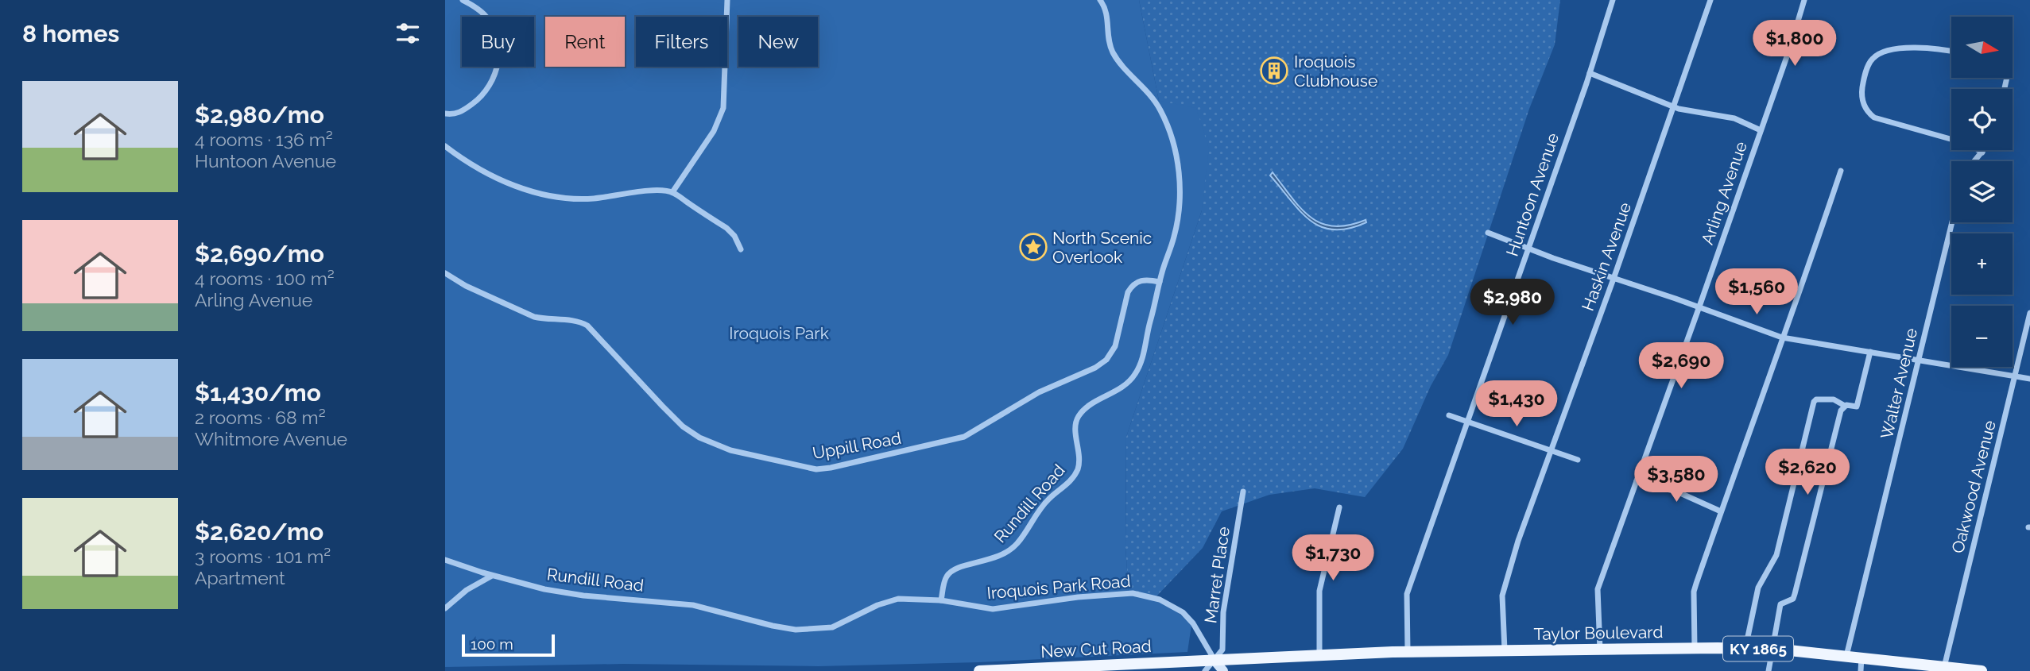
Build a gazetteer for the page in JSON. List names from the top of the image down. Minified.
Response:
{"streets":{"main road":["Taylor Boulevard","New Cut Road","KY 1865"],"street":["Arling Avenue","Huntoon Avenue","Haskin Avenue","Walter Avenue","Uppill Road","Oakwood Avenue","Rundill Road","Marret Place","Iroquois Park Road"]},"crossings":[["Arling Avenue","Taylor Boulevard"],["Huntoon Avenue","Taylor Boulevard"],["Haskin Avenue","Taylor Boulevard"],["Walter Avenue","Taylor Boulevard"],["Uppill Road","Rundill Road"],["Oakwood Avenue","Taylor Boulevard"],["Rundill Road","Iroquois Park Road"],["Marret Place","Iroquois Park Road"],["Marret Place","Taylor Boulevard"],["Marret Place","New Cut Road"],["Iroquois Park Road","Taylor Boulevard"],["Iroquois Park Road","New Cut Road"],["Taylor Boulevard","New Cut Road"]],"parks":["Iroquois Park"],"places":{"building":["Iroquois Clubhouse"],"place":["North Scenic Overlook"]},"scale_bar":"100 m","north":"right","page":{"heading":"8 homes","map_buttons":["+","−"],"chip":["Buy","Rent","Filters","New"],"price":["$1,800","$1,560","$2,980","$2,690","$1,430","$2,620","$3,580","$1,730"],"list":[{"name":"$2,980/mo","note":"4 rooms · 136 m² · Huntoon Avenue"},{"name":"$2,690/mo","note":"4 rooms · 100 m² · Arling Avenue"},{"name":"$1,430/mo","note":"2 rooms · 68 m² · Whitmore Avenue"},{"name":"$2,620/mo","note":"3 rooms · 101 m² · Apartment"}],"scale":"100 m"}}
